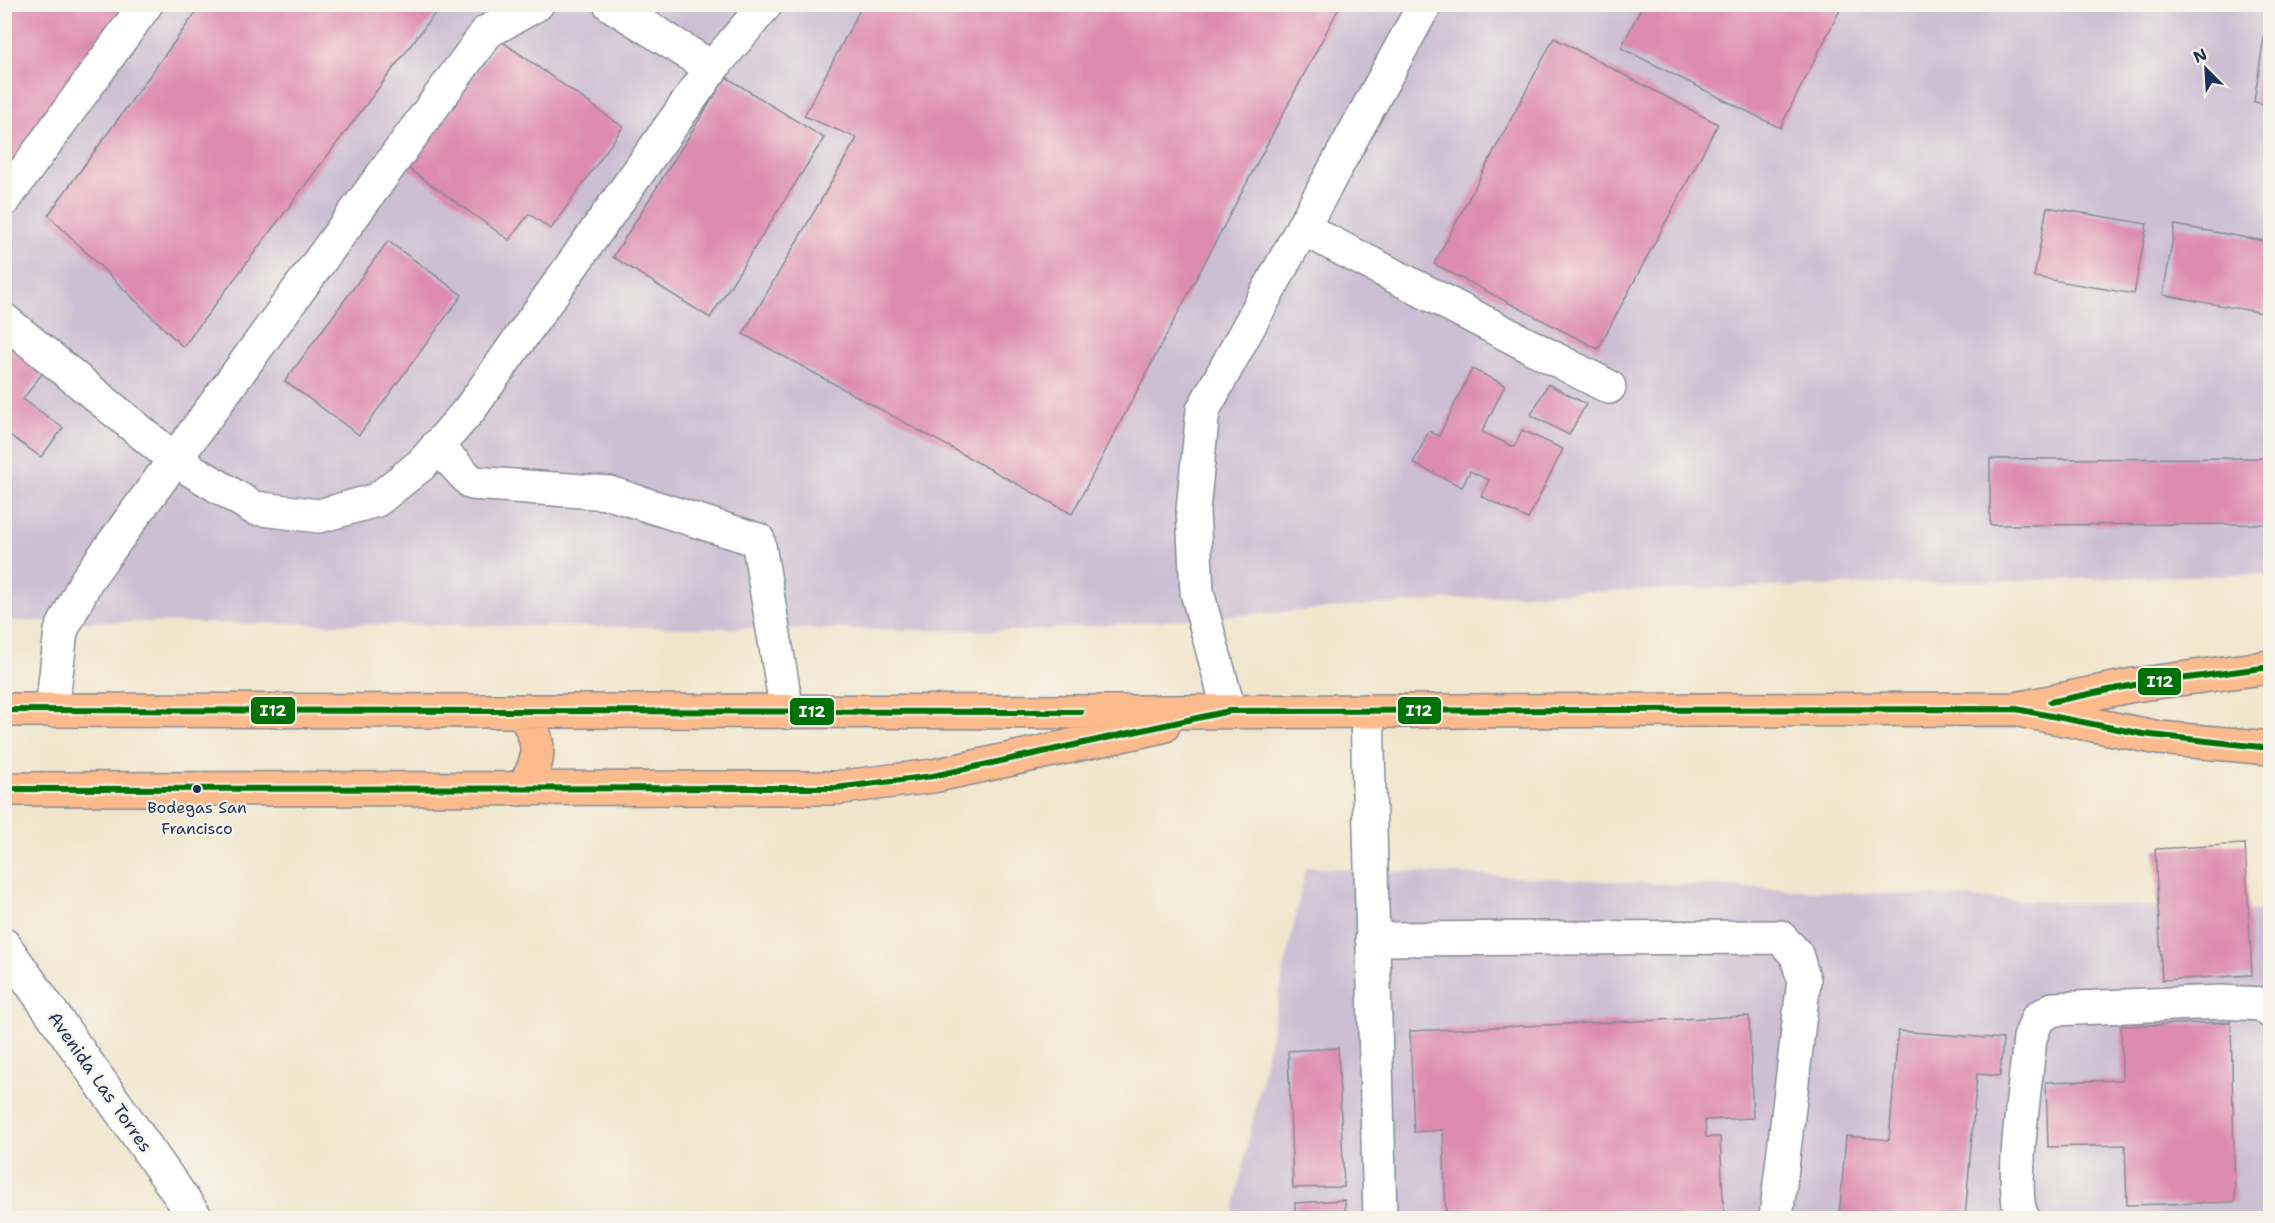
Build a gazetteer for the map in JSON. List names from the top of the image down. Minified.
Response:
{"streets":{"street":["Avenida Las Torres"]},"places":["Bodegas San Francisco"],"lines":["transit line I12"],"north":"top left"}
